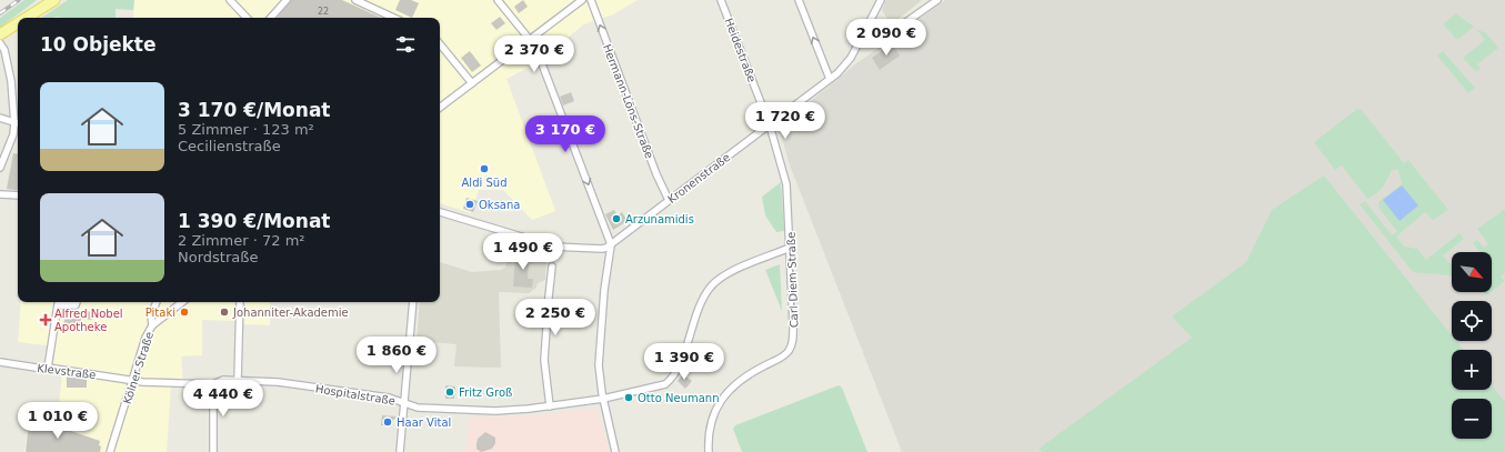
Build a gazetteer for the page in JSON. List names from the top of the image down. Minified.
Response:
{"streets":{"street":["Heidestraße","Hermann-Löns-Straße","Kronenstraße","Carl-Diem-Straße","Kölner Straße","Klevstraße","Hospitalstraße"]},"crossings":[["Heidestraße","Kronenstraße"],["Heidestraße","Carl-Diem-Straße"],["Hermann-Löns-Straße","Kronenstraße"],["Kronenstraße","Carl-Diem-Straße"],["Carl-Diem-Straße","Hospitalstraße"],["Kölner Straße","Klevstraße"],["Kölner Straße","Hospitalstraße"],["Klevstraße","Hospitalstraße"]],"one_way":["Hermann-Löns-Straße"],"places":{"other":["Aldi Süd","Oksana","Arzunamidis","Pitaki","Johanniter-Akademie","Fritz Groß","Otto Neumann","Haar Vital"],"health":["Alfred Nobel Apotheke"]},"house_numbers":["22"],"north":"bottom right","page":{"heading":"10 Objekte","price":["2 090 €","2 370 €","1 720 €","3 170 €","1 490 €","2 250 €","1 860 €","1 390 €","4 440 €","1 010 €"],"list":[{"name":"3 170 €/Monat","note":"5 Zimmer · 123 m² · Cecilienstraße"},{"name":"1 390 €/Monat","note":"2 Zimmer · 72 m² · Nordstraße"}],"map_buttons":["+","−"]}}
